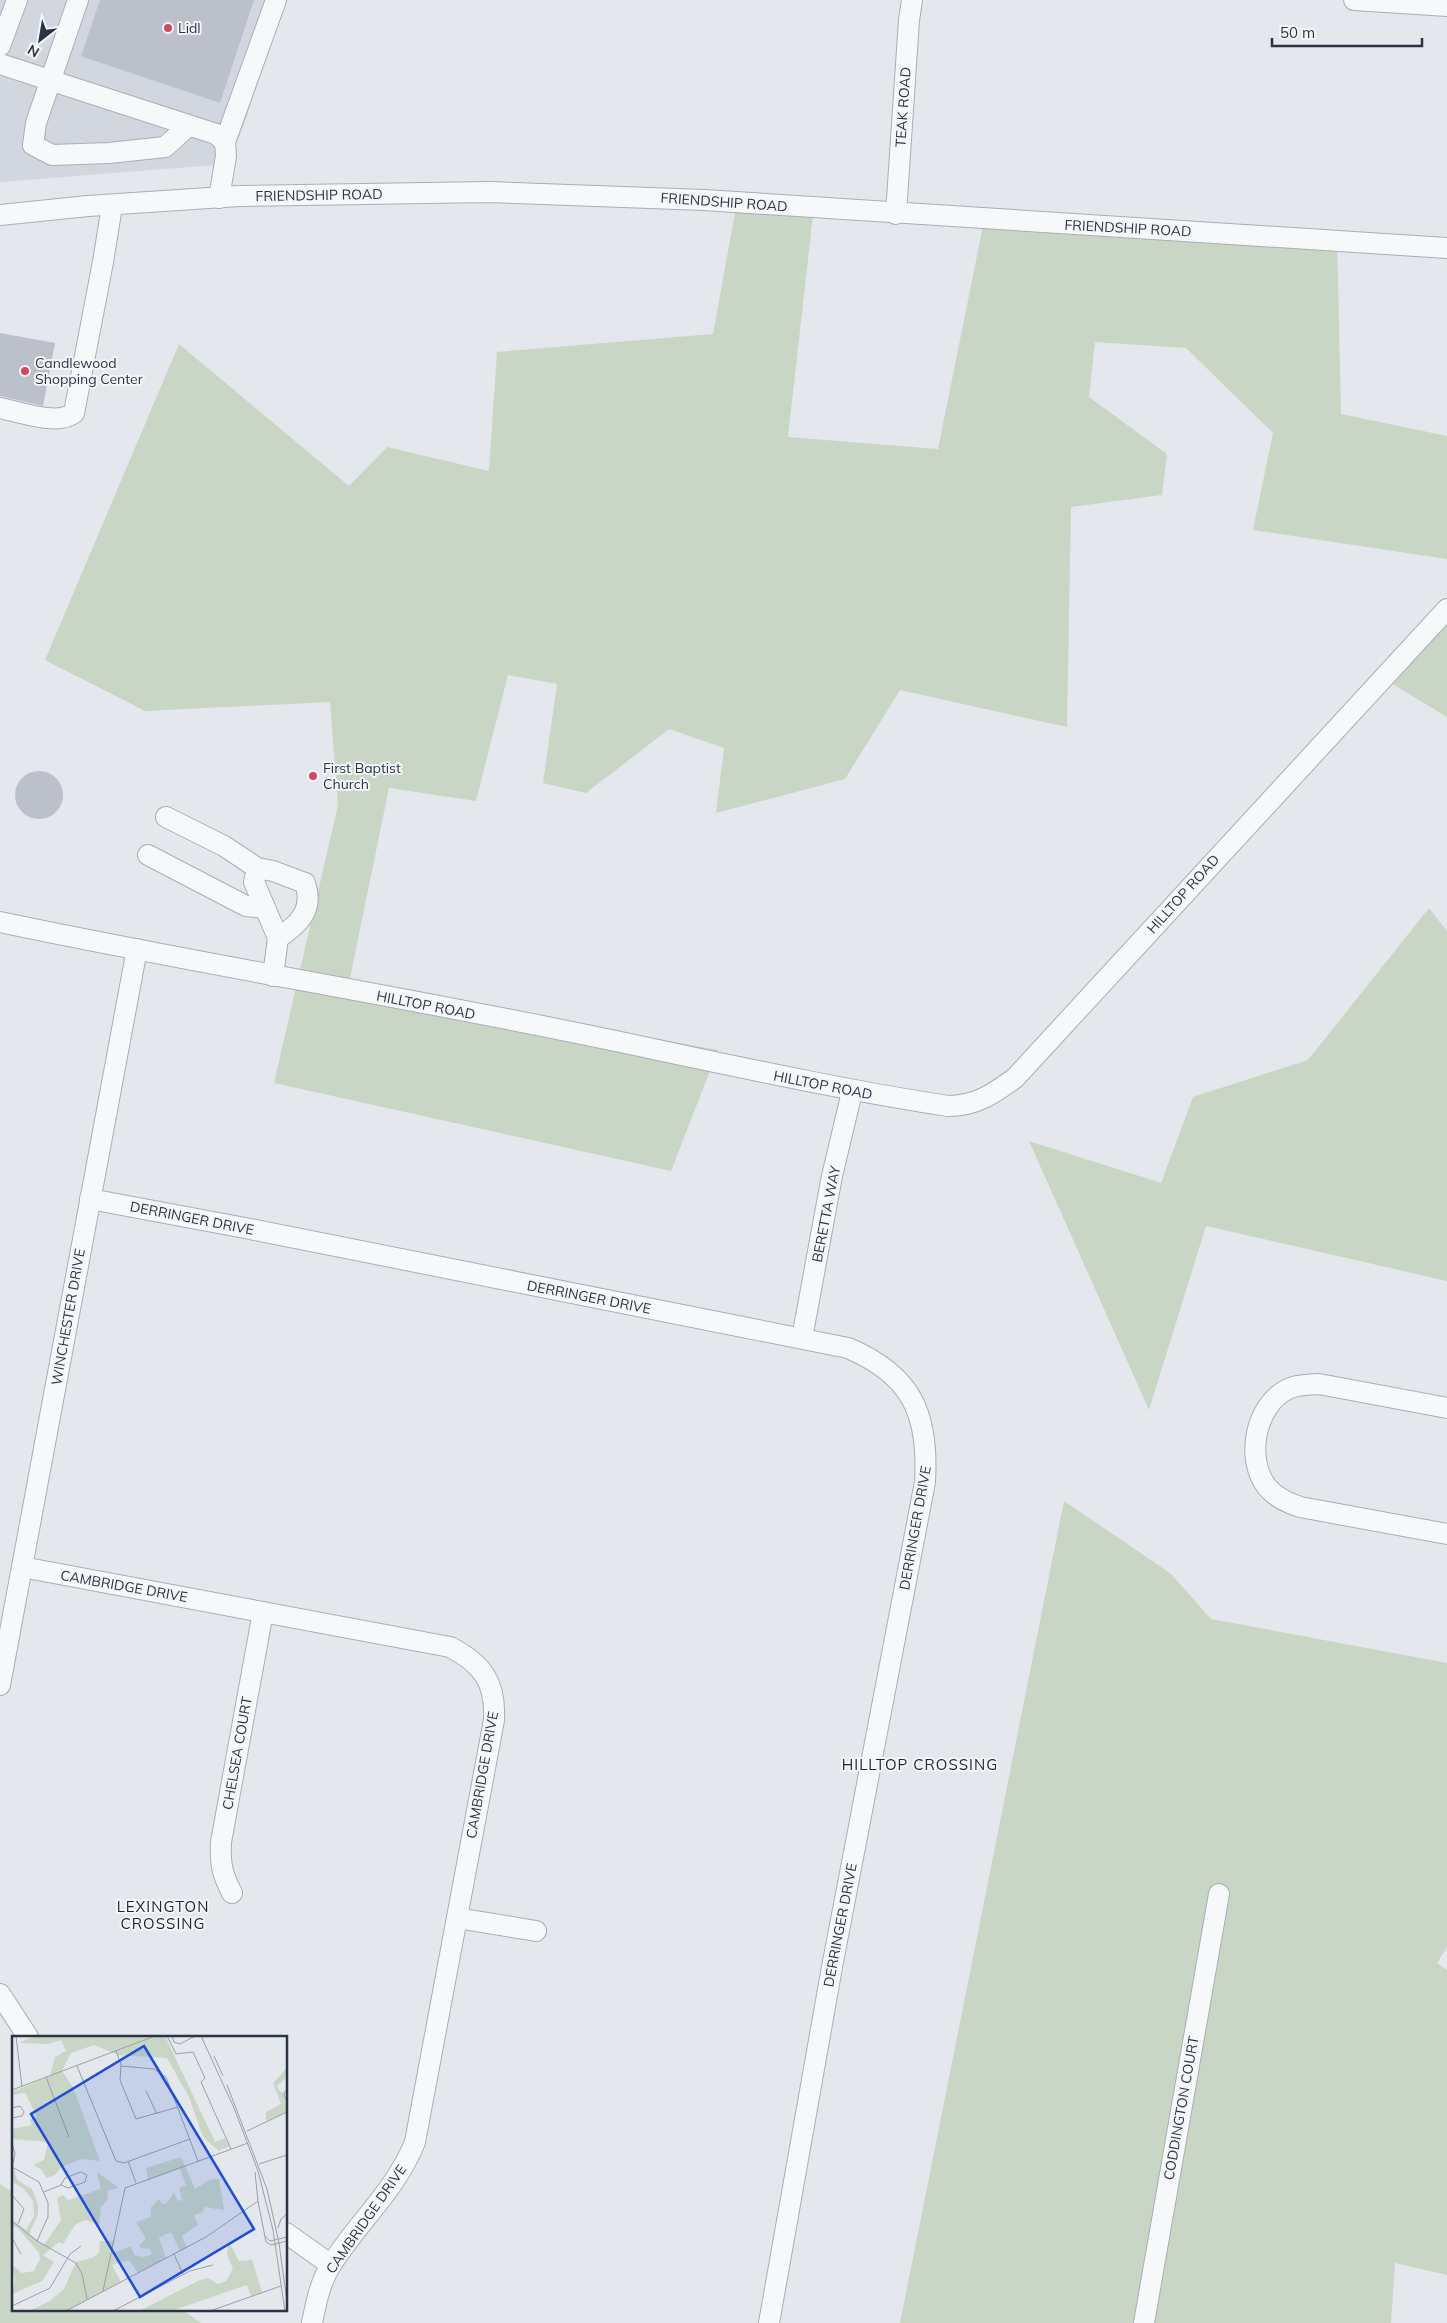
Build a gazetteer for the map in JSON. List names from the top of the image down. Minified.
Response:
{"streets":{"street":["TEAK ROAD","FRIENDSHIP ROAD","HILLTOP ROAD","BERETTA WAY","DERRINGER DRIVE","WINCHESTER DRIVE","CAMBRIDGE DRIVE","CHELSEA COURT","CODDINGTON COURT"]},"crossings":[["TEAK ROAD","FRIENDSHIP ROAD"],["HILLTOP ROAD","BERETTA WAY"],["HILLTOP ROAD","WINCHESTER DRIVE"],["BERETTA WAY","DERRINGER DRIVE"],["DERRINGER DRIVE","WINCHESTER DRIVE"],["WINCHESTER DRIVE","CAMBRIDGE DRIVE"],["CAMBRIDGE DRIVE","CHELSEA COURT"]],"districts":["HILLTOP CROSSING","LEXINGTON CROSSING"],"places":["Lidl","Candlewood Shopping Center","First Baptist Church"],"scale_bar":"50 m","north":"bottom left"}
